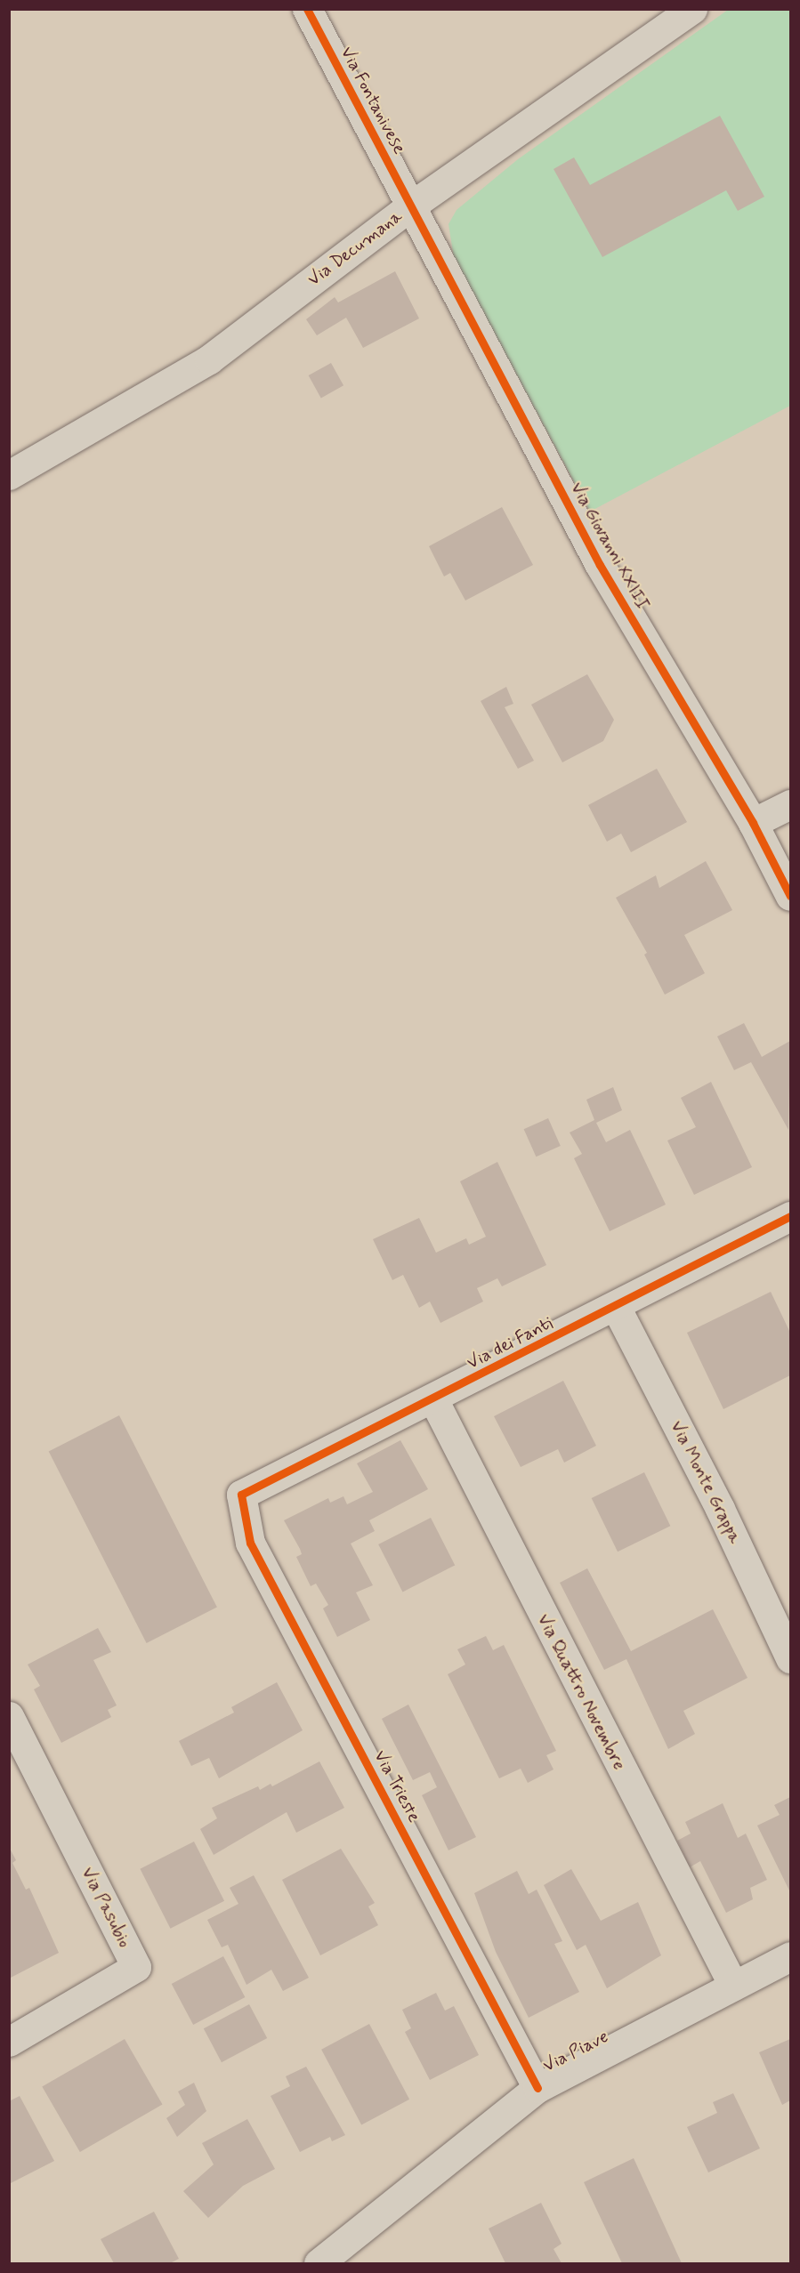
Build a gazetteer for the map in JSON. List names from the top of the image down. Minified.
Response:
{"streets":{"street":["Via Fontanivese","Via Decumana","Via Giovanni XXIII","Via dei Fanti","Via Monte Grappa","Via Quattro Novembre","Via Trieste","Via Pasubio","Via Piave"]},"crossings":[["Via Fontanivese","Via Decumana"],["Via Fontanivese","Via Giovanni XXIII"],["Via Decumana","Via Giovanni XXIII"],["Via dei Fanti","Via Monte Grappa"],["Via dei Fanti","Via Quattro Novembre"],["Via dei Fanti","Via Trieste"],["Via Quattro Novembre","Via Piave"],["Via Trieste","Via Piave"]]}
